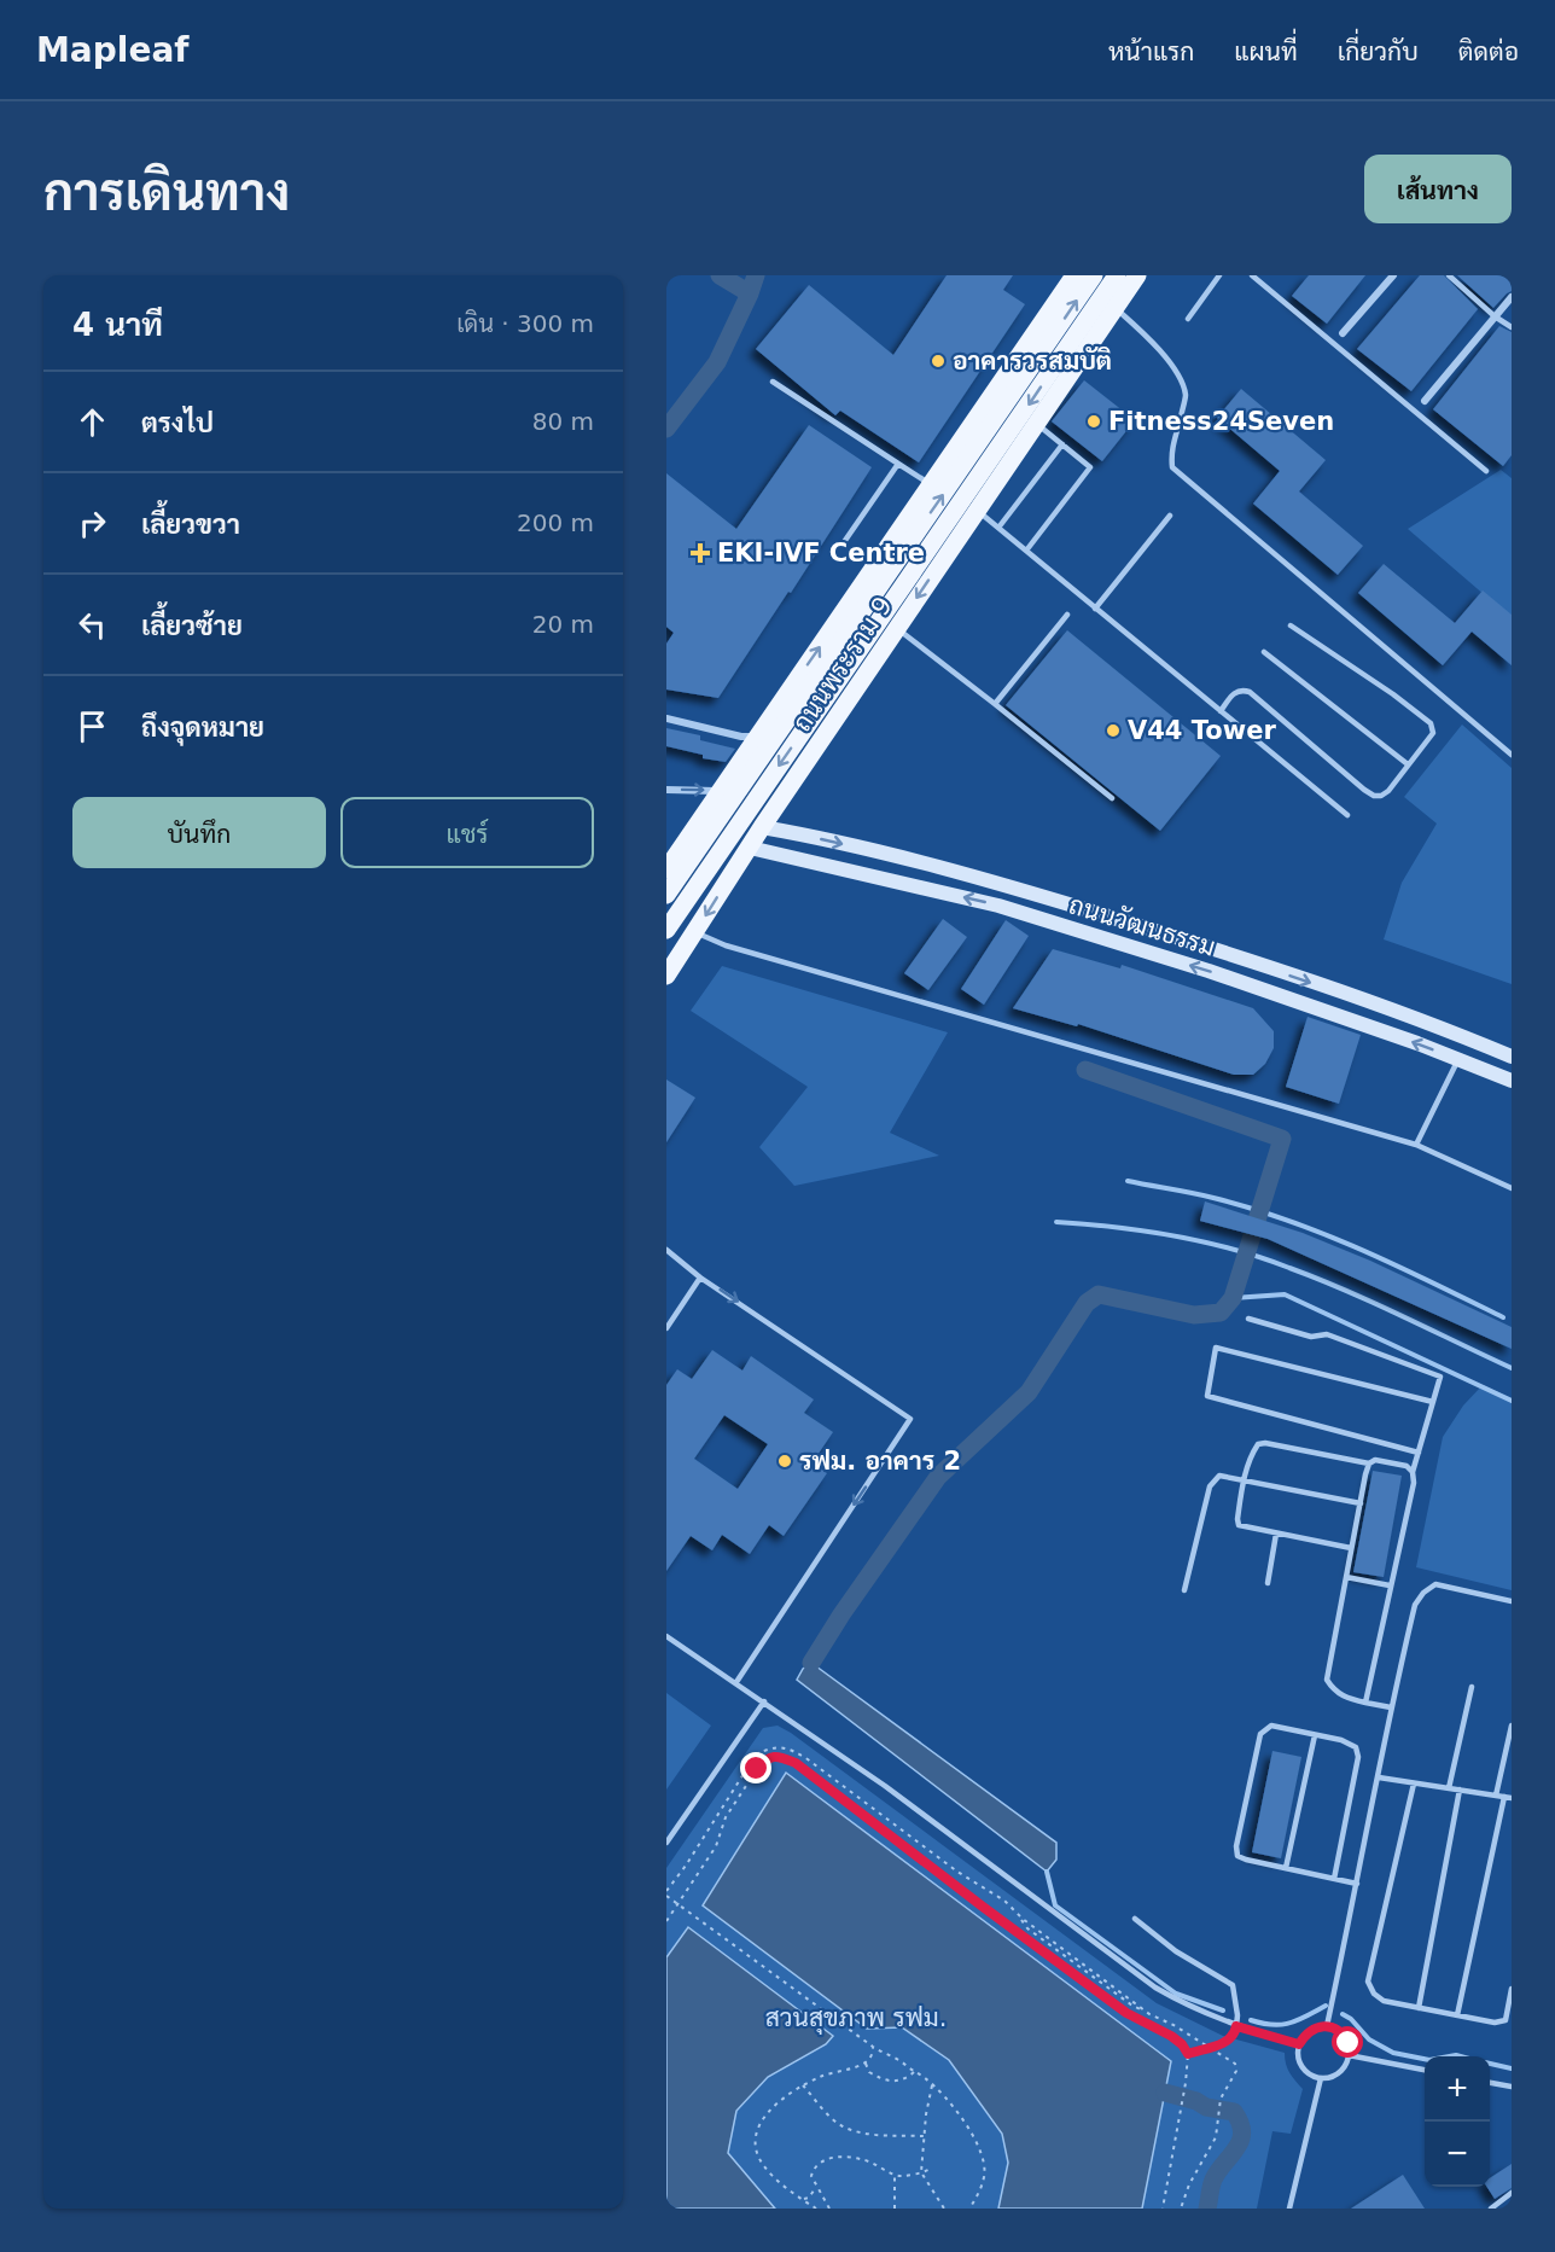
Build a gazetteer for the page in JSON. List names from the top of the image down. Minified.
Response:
{"streets":{"main road":["ถนนพระราม 9"],"street":["ถนนวัฒนธรรม"]},"crossings":[["ถนนพระราม 9","ถนนวัฒนธรรม"]],"parks":["สวนสุขภาพ รฟม."],"places":{"other":["อาคารวรสมบัติ","Fitness24Seven","V44 Tower","รฟม. อาคาร 2"],"health":["EKI-IVF Centre"]},"page":{"header":"Mapleaf","nav":["หน้าแรก","แผนที่","เกี่ยวกับ","ติดต่อ"],"buttons":["เส้นทาง",["บันทึก","แชร์"]],"title":"การเดินทาง","heading":["4 นาที","เดิน · 300 m"],"list":[["ตรงไป","80 m"],["เลี้ยวขวา","200 m"],["เลี้ยวซ้าย","20 m"],"ถึงจุดหมาย"],"map_buttons":["+","−"]}}
